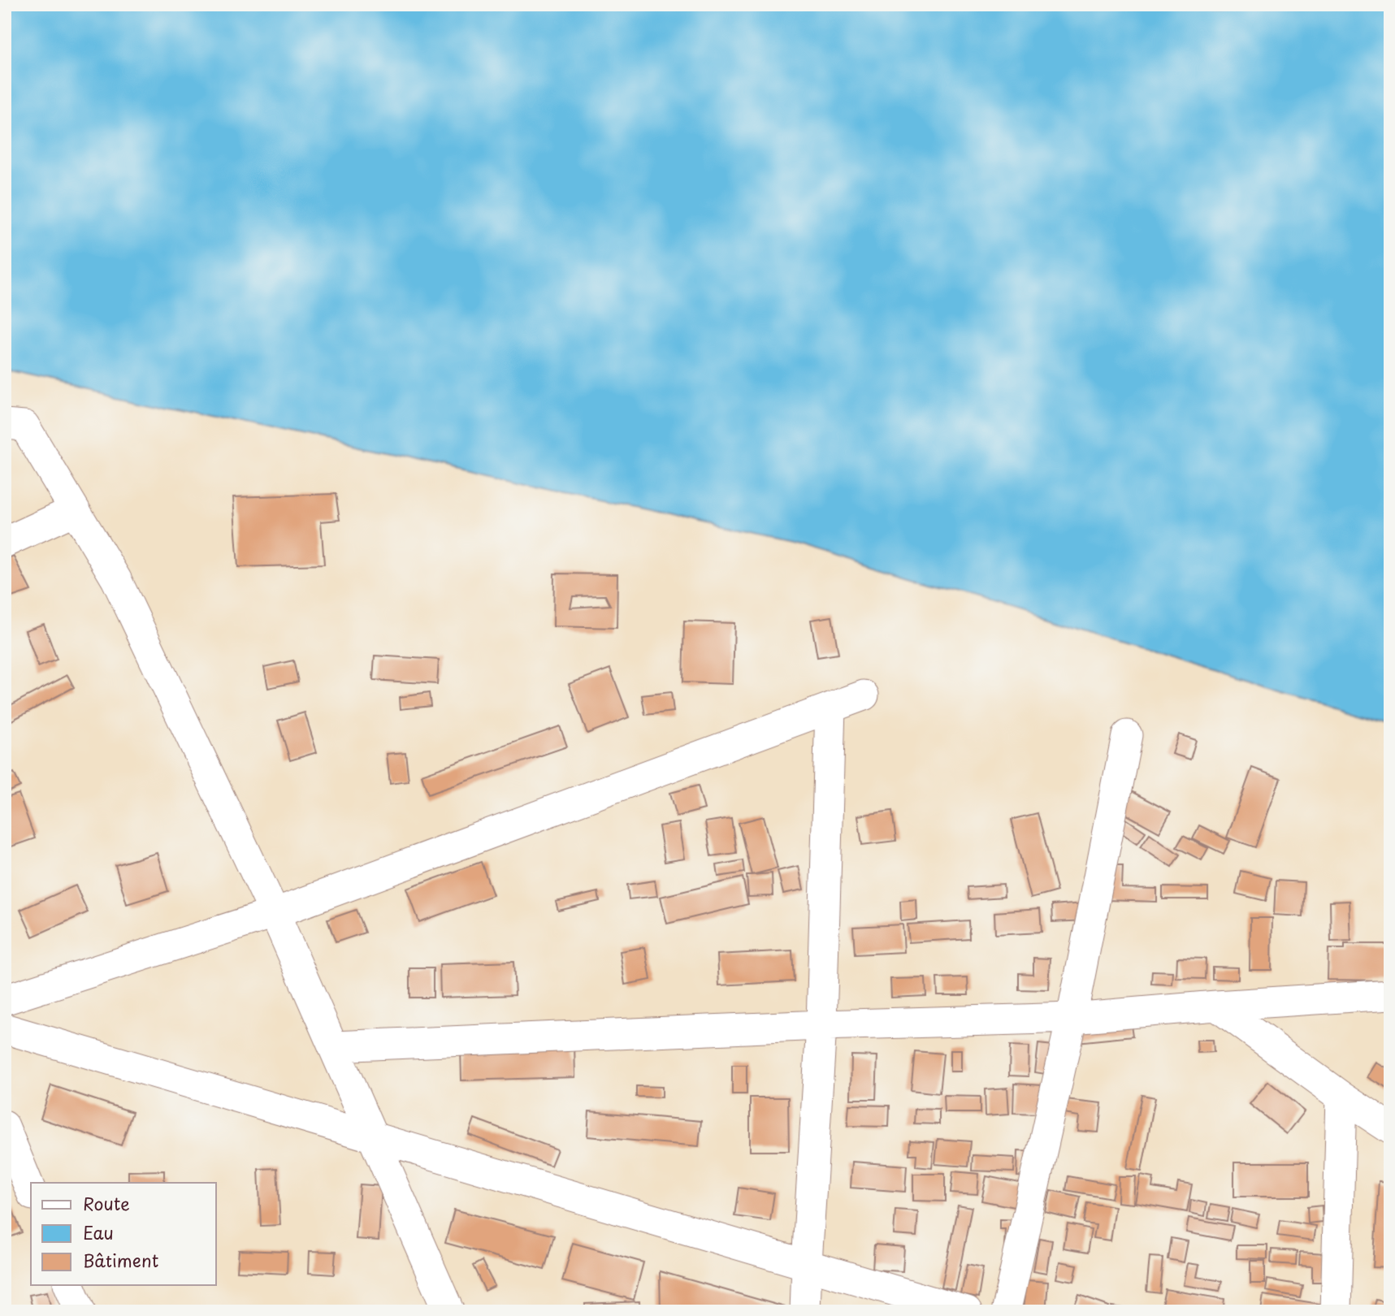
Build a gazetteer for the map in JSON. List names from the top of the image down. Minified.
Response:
{"legend":["Route","Eau","Bâtiment"]}
